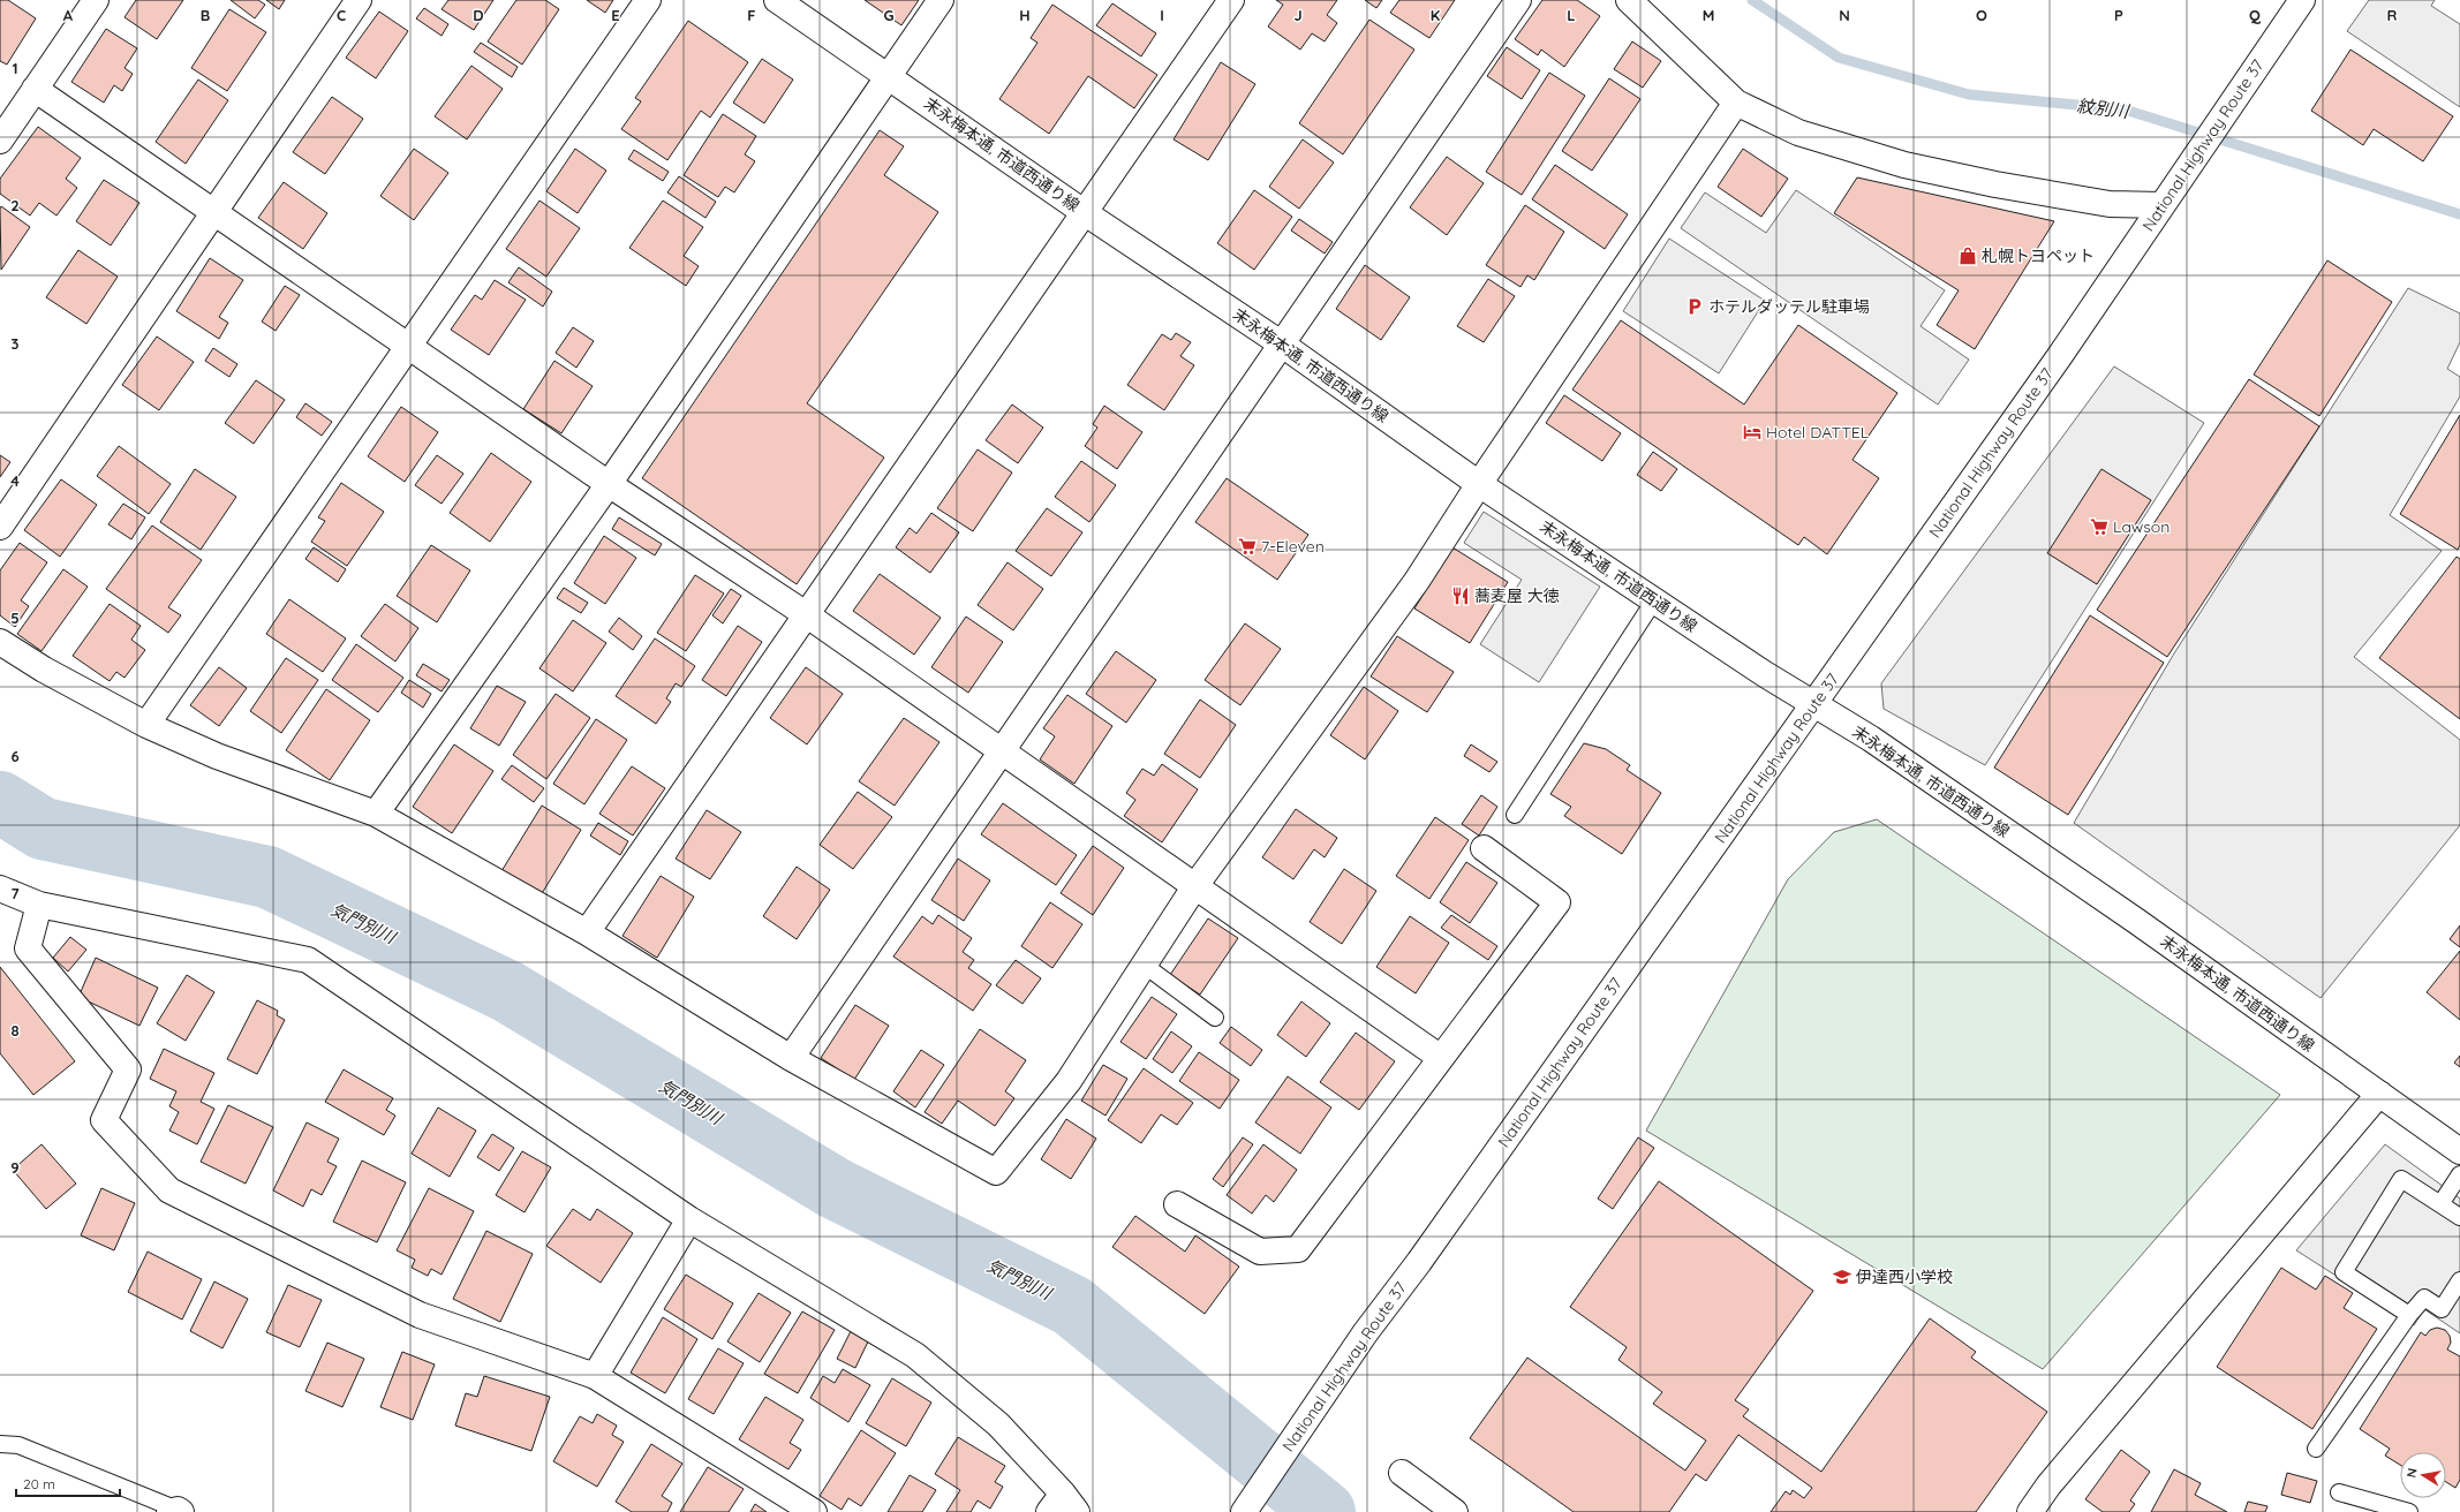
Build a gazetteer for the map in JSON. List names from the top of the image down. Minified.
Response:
{"streets":{"main road":["National Highway Route 37","末永梅本通, 市道西通り線"]},"crossings":[["National Highway Route 37","末永梅本通, 市道西通り線"]],"water":["紋別川","気門別川"],"places":{"shop":["札幌トヨペット"],"parking":["ホテルダッテル駐車場"],"hotel":["Hotel DATTEL"],"supermarket":["Lawson","7-Eleven"],"restaurant":["蕎麦屋 大徳"],"school or university":["伊達西小学校"]},"scale_bar":"20 m","north":"left","grid":{"columns":["A","B","C","D","E","F","G","H","I","J","K","L","M","N","O","P","Q","R"],"rows":["1","2","3","4","5","6","7","8","9"]}}
